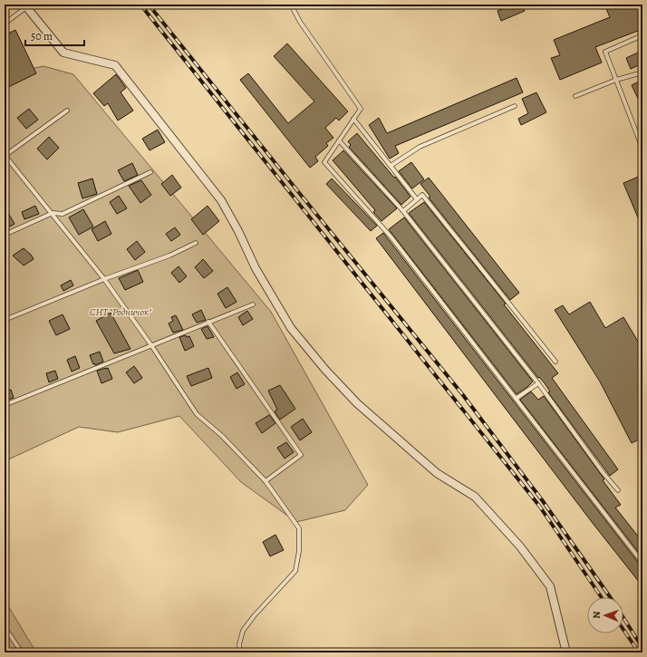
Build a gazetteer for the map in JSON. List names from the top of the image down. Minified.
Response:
{"parks":["СНТ \"Родничок\""],"scale_bar":"50 m","north":"left"}
